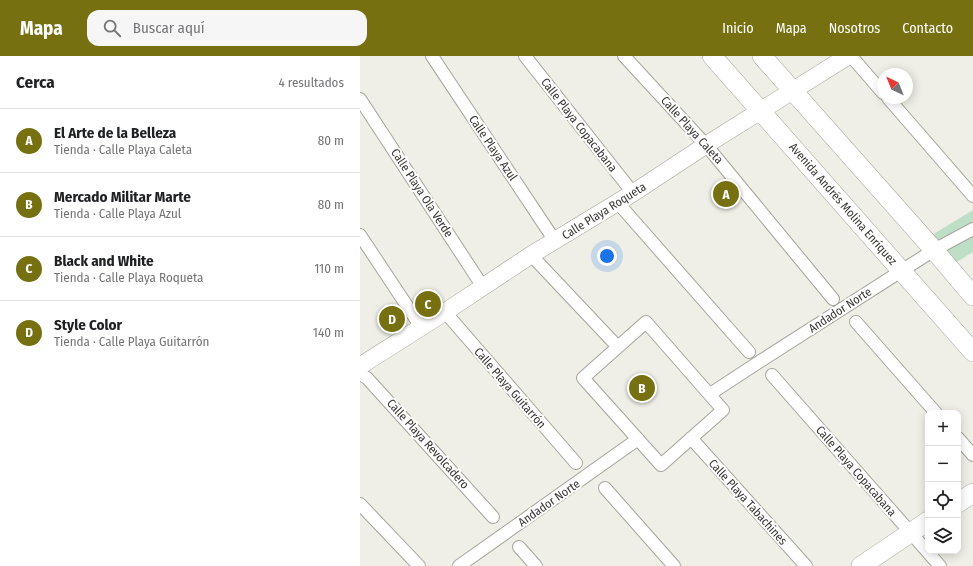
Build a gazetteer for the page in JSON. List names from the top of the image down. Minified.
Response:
{"streets":{"main road":["Avenida Andrés Molina Enríquez"],"street":["Calle Playa Copacabana","Calle Playa Caleta","Calle Playa Azul","Calle Playa Ola Verde","Calle Playa Roqueta","Andador Norte","Calle Playa Guitarrón","Calle Playa Revolcadero","Calle Playa Tabachines"]},"crossings":[["Calle Playa Copacabana","Calle Playa Roqueta"],["Calle Playa Caleta","Calle Playa Roqueta"],["Calle Playa Azul","Calle Playa Roqueta"],["Calle Playa Ola Verde","Calle Playa Roqueta"],["Avenida Andrés Molina Enríquez","Calle Playa Roqueta"],["Avenida Andrés Molina Enríquez","Andador Norte"],["Calle Playa Roqueta","Calle Playa Guitarrón"]],"north":"top left","page":{"header":"Mapa","search":"Buscar aquí","nav":["Inicio","Mapa","Nosotros","Contacto"],"heading":["Cerca","4 resultados"],"list":[{"mark":"A","name":"El Arte de la Belleza","note":"Tienda · Calle Playa Caleta","value":"80 m"},{"mark":"B","name":"Mercado Militar Marte","note":"Tienda · Calle Playa Azul","value":"80 m"},{"mark":"C","name":"Black and White","note":"Tienda · Calle Playa Roqueta","value":"110 m"},{"mark":"D","name":"Style Color","note":"Tienda · Calle Playa Guitarrón","value":"140 m"}],"pins":["A","C","D","B"],"map_buttons":["+","−"]}}
